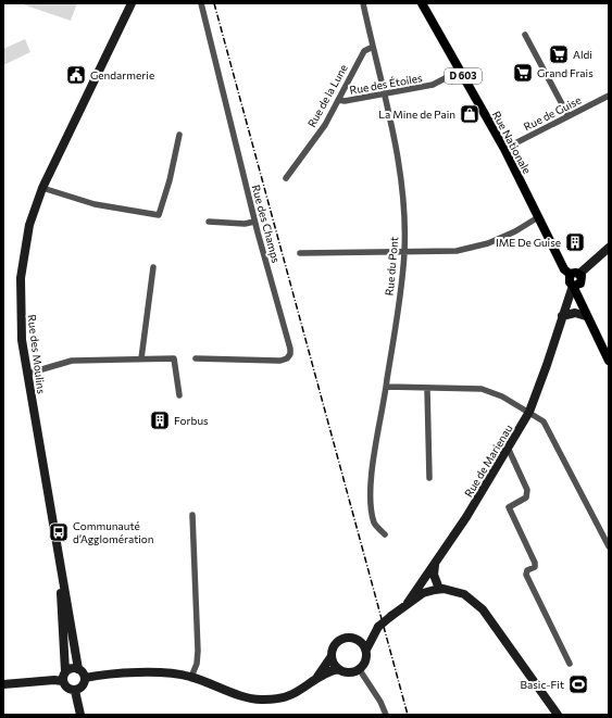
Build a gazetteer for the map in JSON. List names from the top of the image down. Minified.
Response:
{"streets":{"main road":["D 603","Rue Nationale","Rue des Moulins","Rue de Marienau"],"street":["Rue des Étoiles","Rue de la Lune","Rue de Guise","Rue des Champs","Rue du Pont"]},"crossings":[["Rue des Étoiles","Rue de la Lune"],["Rue des Étoiles","Rue Nationale"],["Rue des Étoiles","Rue du Pont"],["Rue de la Lune","Rue du Pont"],["Rue de Guise","Rue Nationale"],["Rue Nationale","Rue de Marienau"]],"places":{"supermarket":["Aldi","Grand Frais"],"public building":["Gendarmerie"],"shop":["La Mine de Pain"],"building":["IME De Guise","Forbus"],"bus stop":["Communauté d’Agglomération"],"sports":["Basic-Fit"]}}
